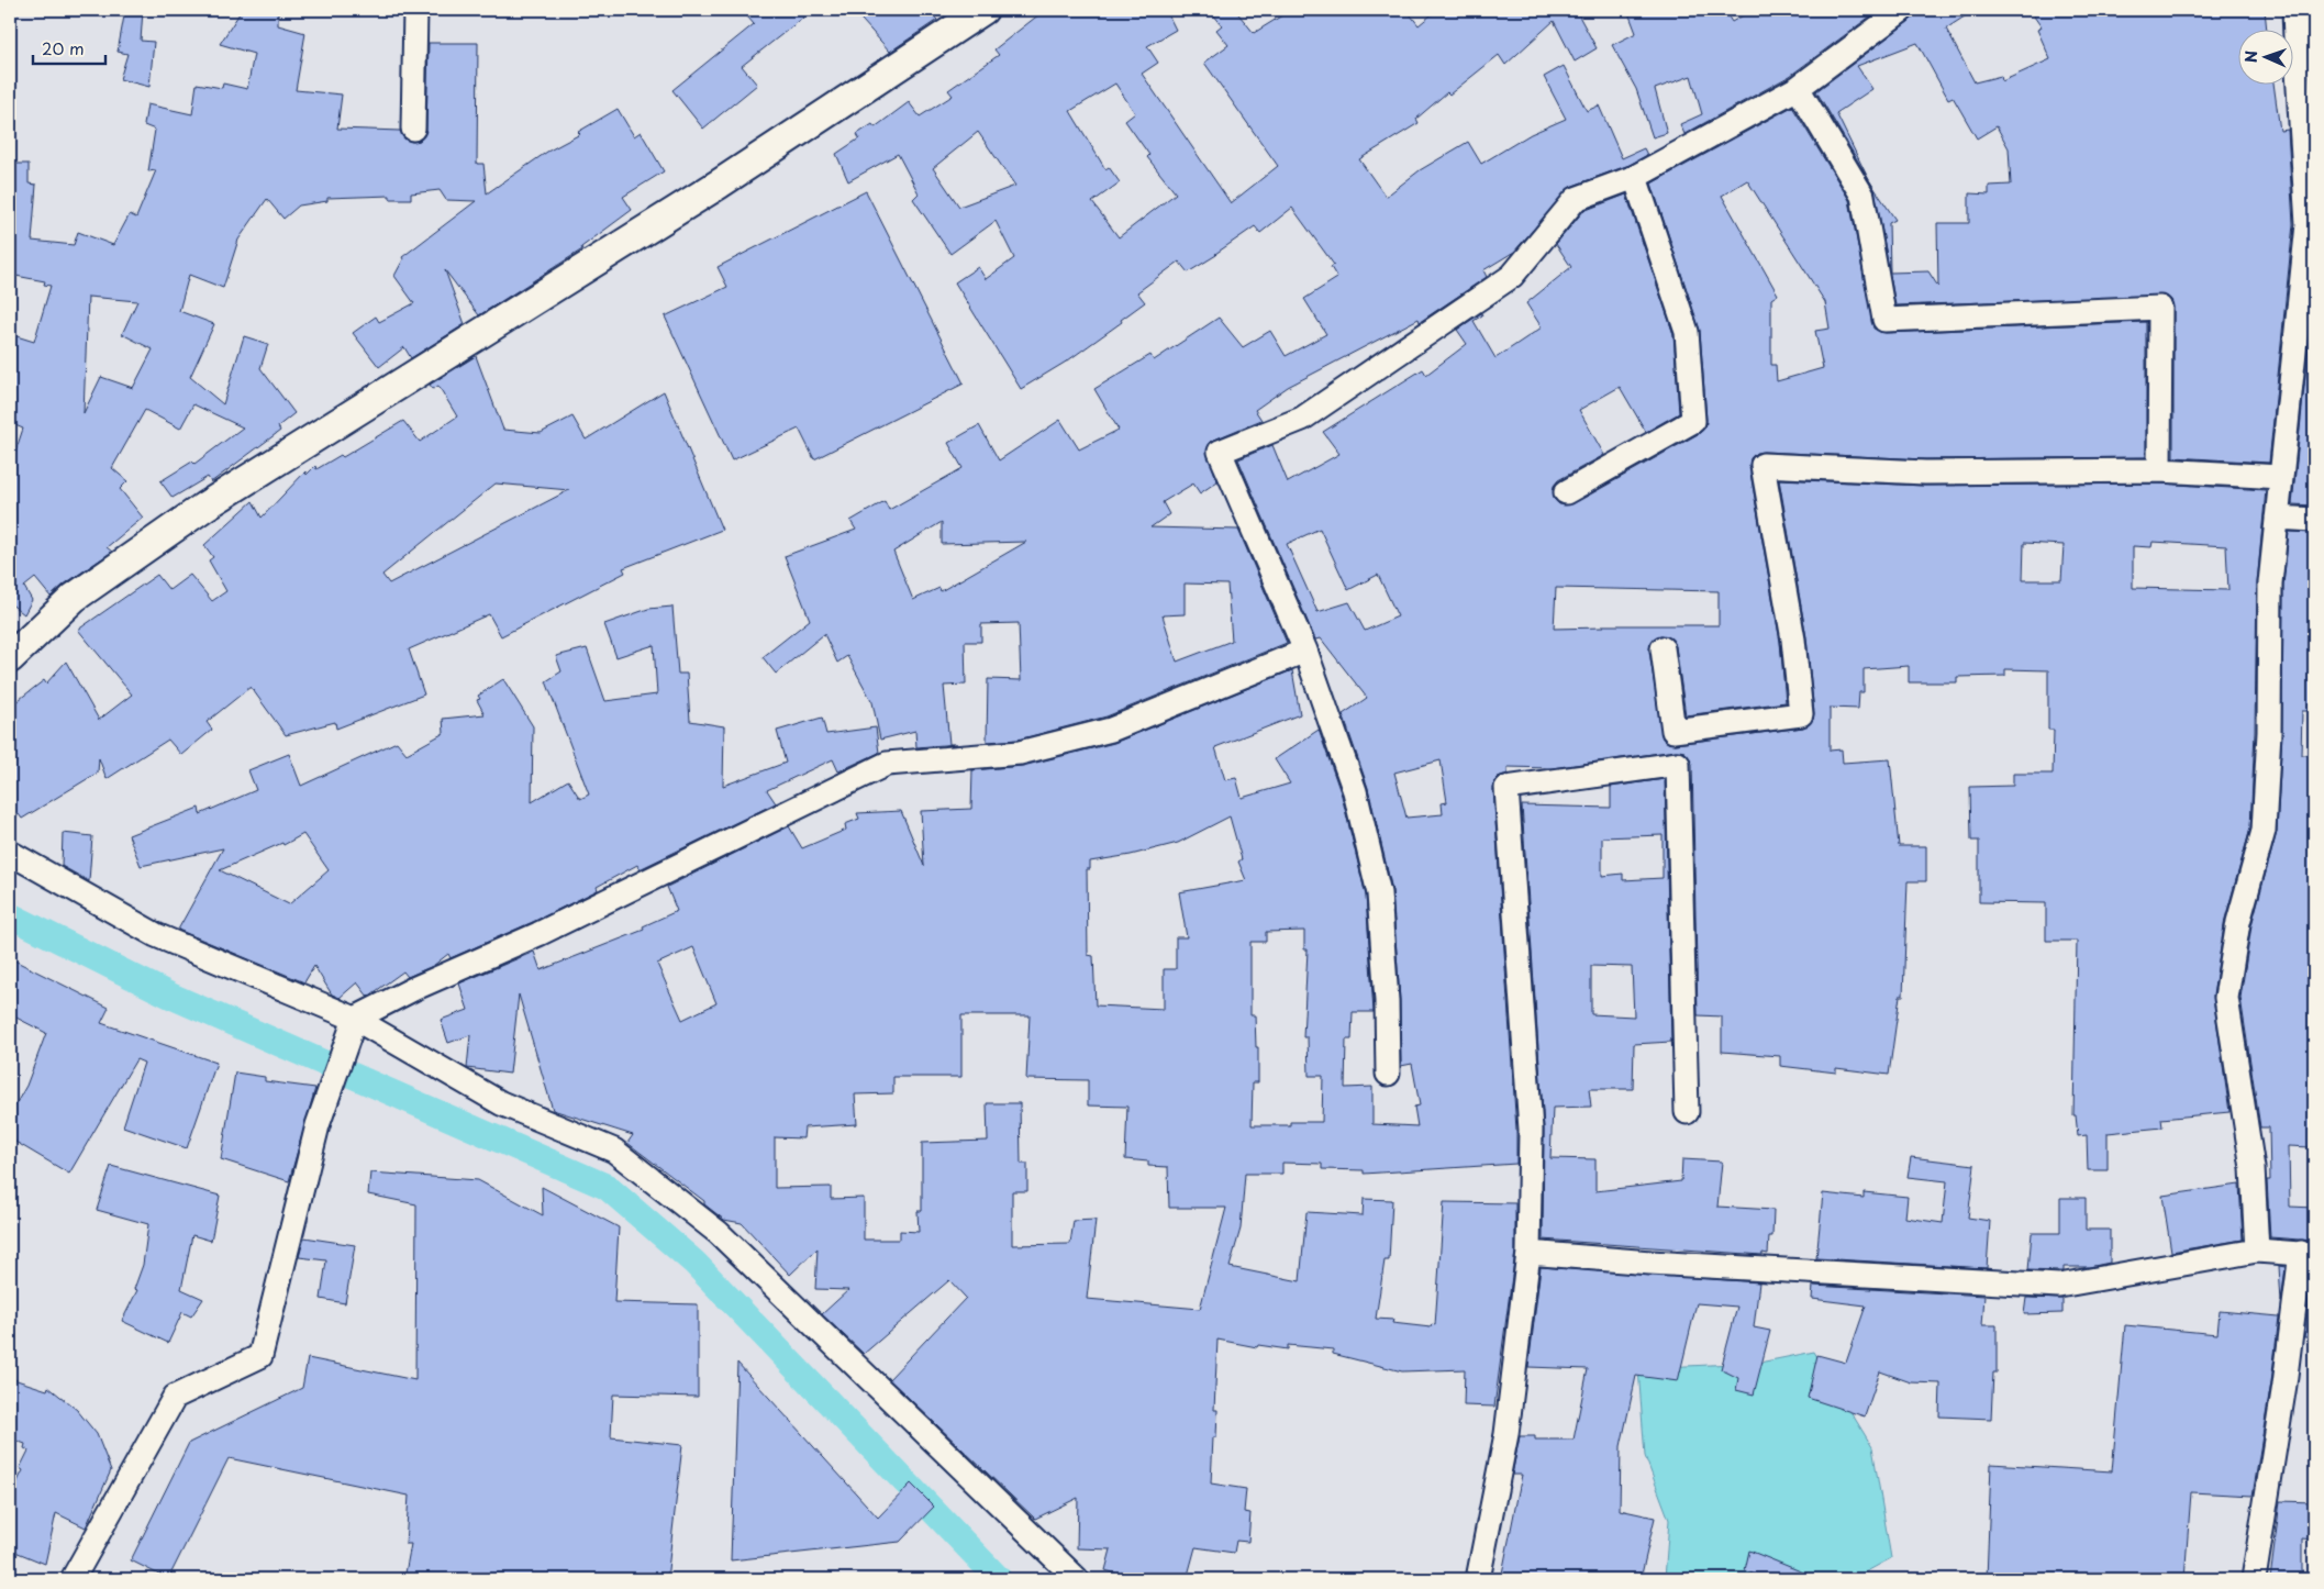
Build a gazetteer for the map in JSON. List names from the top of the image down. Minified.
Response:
{"scale_bar":"20 m","north":"left"}
